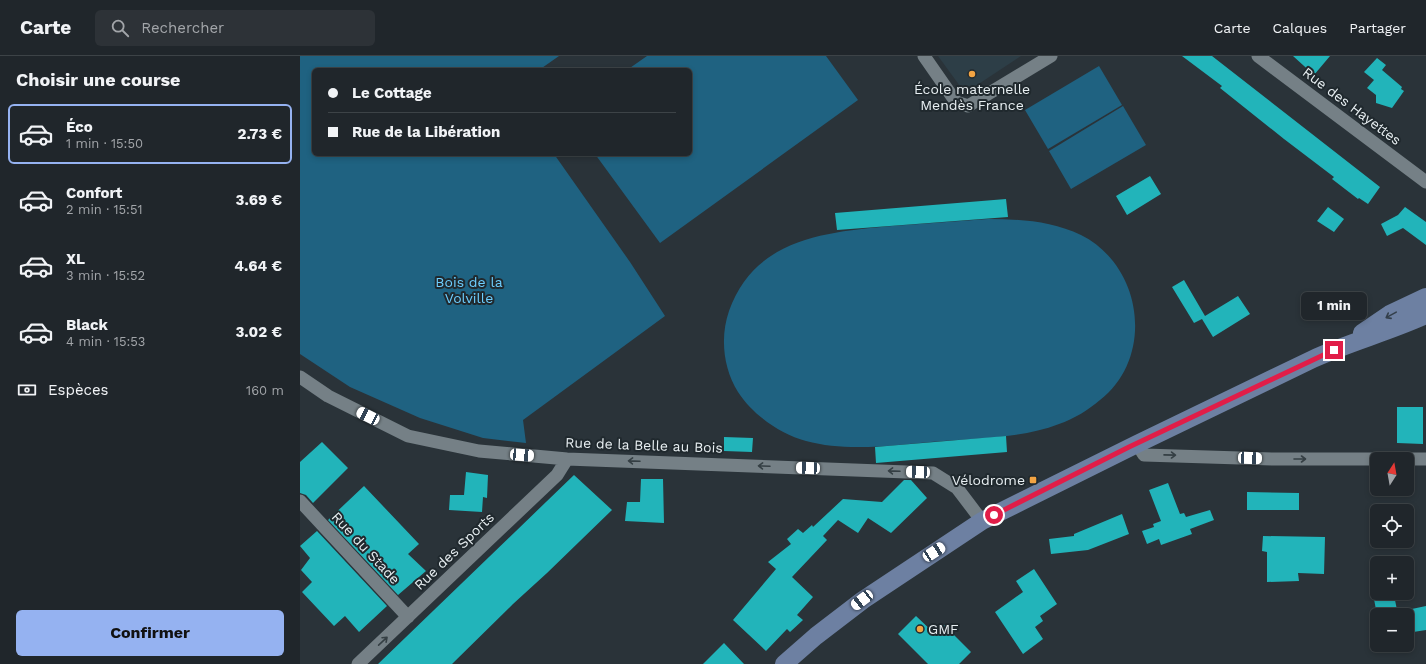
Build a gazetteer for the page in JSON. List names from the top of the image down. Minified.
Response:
{"streets":{"street":["Rue des Hayettes","Rue de la Belle au Bois","Rue du Stade","Rue des Sports"]},"crossings":[["Rue de la Belle au Bois","Rue des Sports"],["Rue du Stade","Rue des Sports"]],"one_way":["Rue de la Belle au Bois"],"parks":["Bois de la Volville"],"places":{"other":["École maternelle Mendès France","GMF"],"transit":["Vélodrome"]},"north":"top","page":{"header":"Carte","search":"Rechercher","nav":["Carte","Calques","Partager"],"heading":"Choisir une course","banner":["Le Cottage","Rue de la Libération"],"list":[{"name":"Éco","note":"1 min · 15:50","value":"2.73 €"},{"name":"Confort","note":"2 min · 15:51","value":"3.69 €"},{"name":"XL","note":"3 min · 15:52","value":"4.64 €"},{"name":"Black","note":"4 min · 15:53","value":"3.02 €"}],"bubble":"1 min","pay":["Espèces","160 m"],"map_buttons":["+","−"],"buttons":"Confirmer"}}
